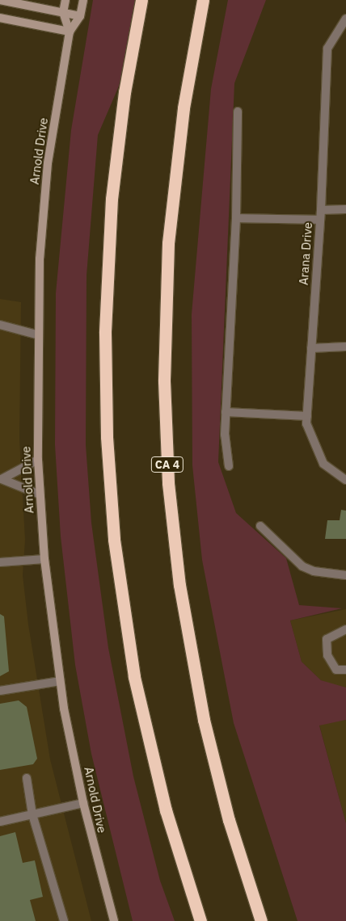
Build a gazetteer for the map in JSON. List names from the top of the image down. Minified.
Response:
{"streets":{"highway":["CA 4"],"street":["Arnold Drive","Arana Drive"]}}
